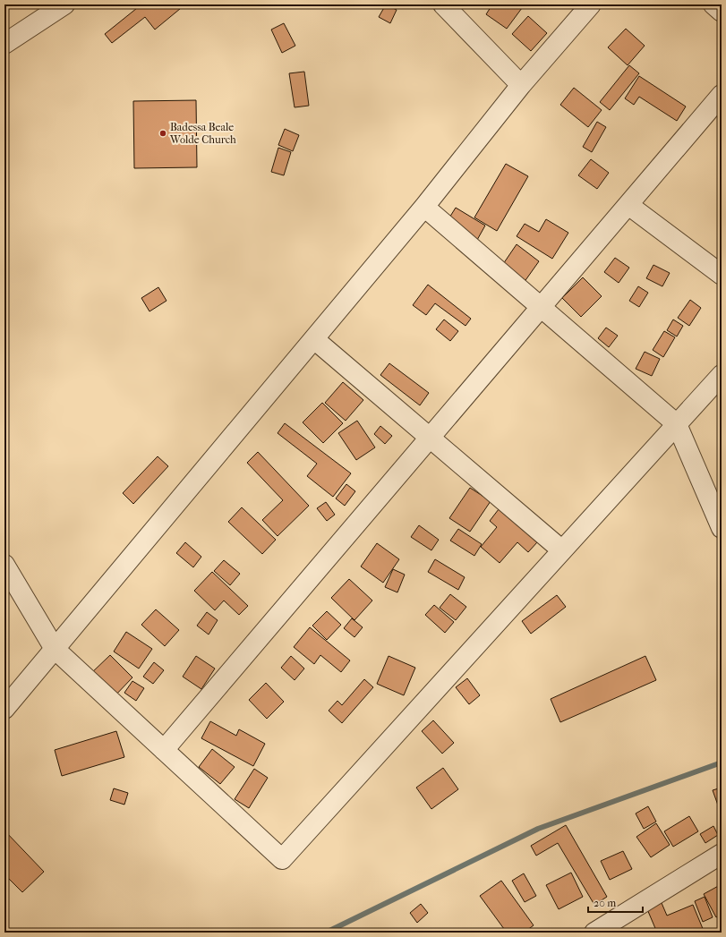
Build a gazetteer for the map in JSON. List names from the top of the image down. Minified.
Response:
{"places":["Badessa Beale Wolde Church"],"scale_bar":"20 m"}
